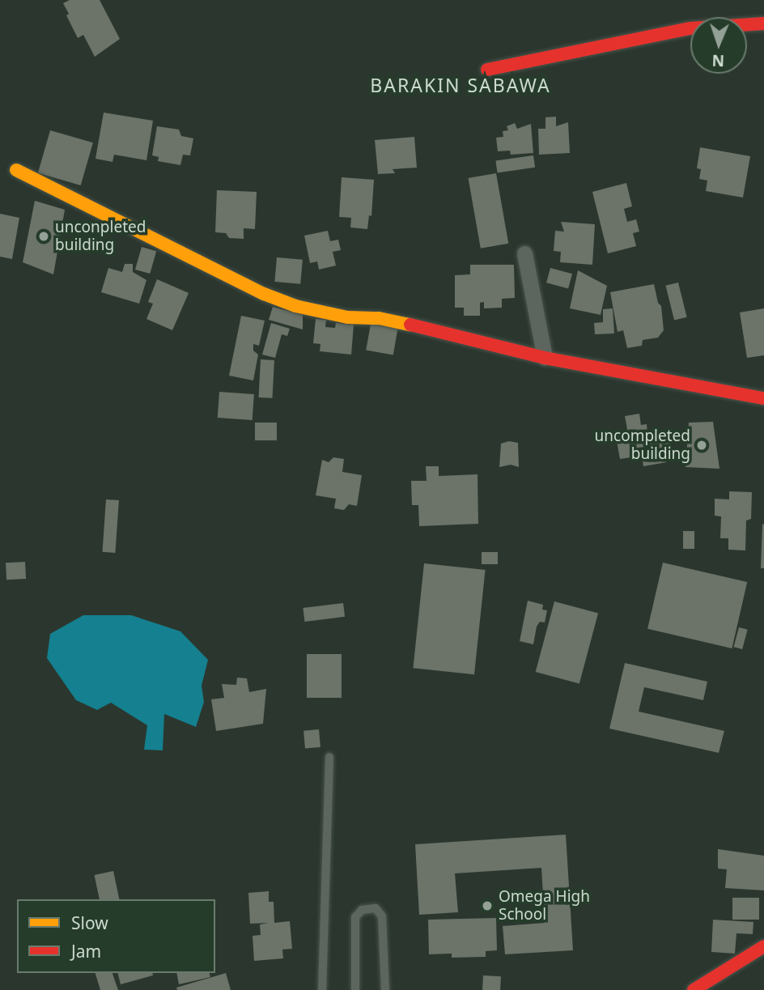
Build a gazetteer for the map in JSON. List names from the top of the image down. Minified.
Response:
{"districts":["BARAKIN SABAWA"],"places":["unconpleted building","uncompleted building","Omega High School"],"legend":["Slow","Jam"],"north":"bottom"}
